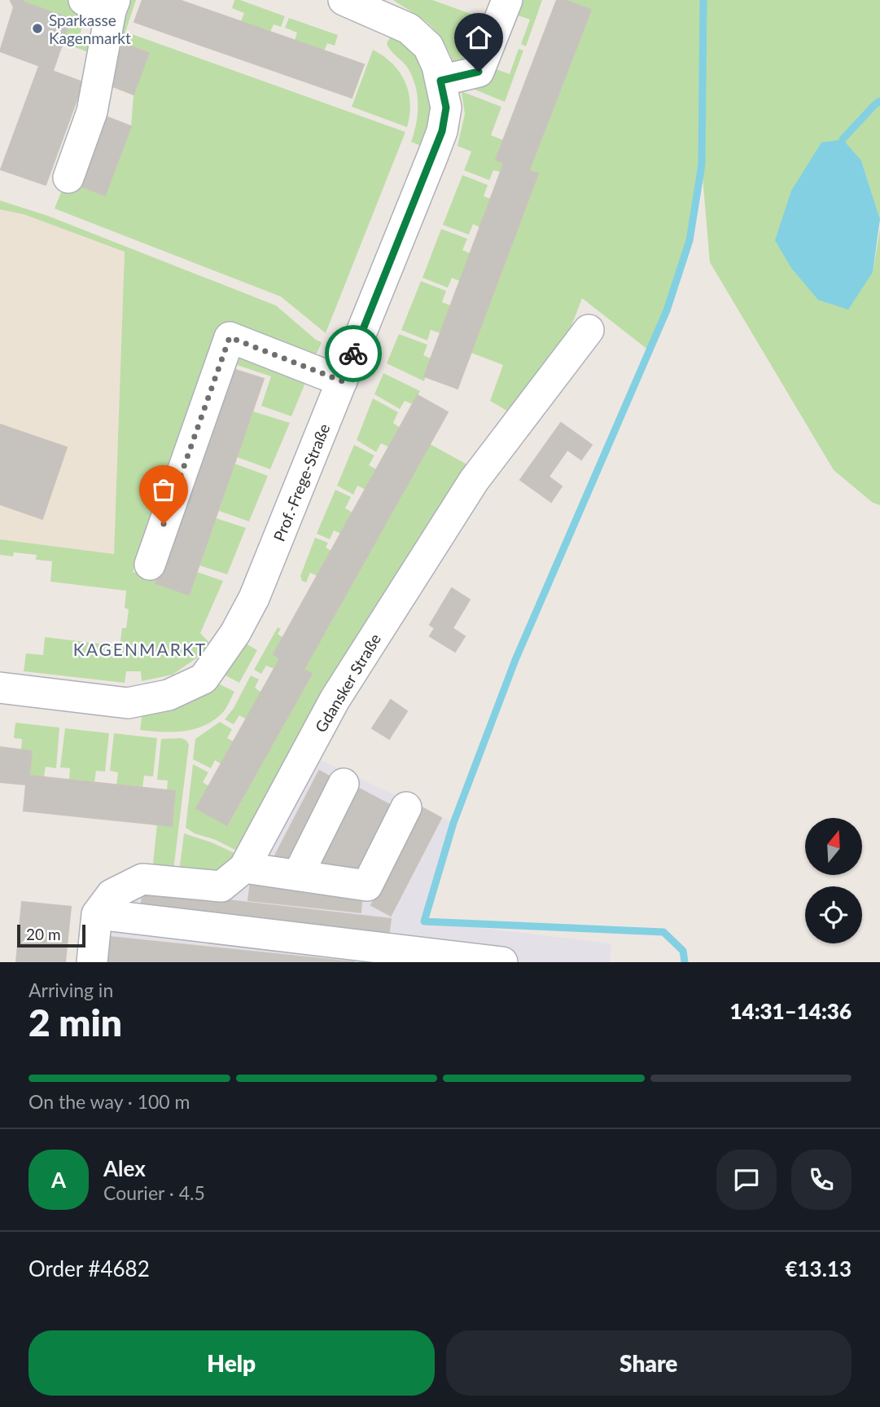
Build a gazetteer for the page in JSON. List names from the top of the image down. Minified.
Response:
{"streets":{"street":["Prof.-Frege-Straße","Gdansker Straße"]},"districts":["KAGENMARKT"],"places":["Sparkasse Kagenmarkt"],"scale_bar":"20 m","north":"top","page":{"scale":"20 m","heading":["2 min","Arriving in","14:31–14:36"],"panel":["Alex","Courier · 4.5","Order #4682","€13.13"],"bar":"On the way · 100 m","round":"A","buttons":["Help","Share"]}}
